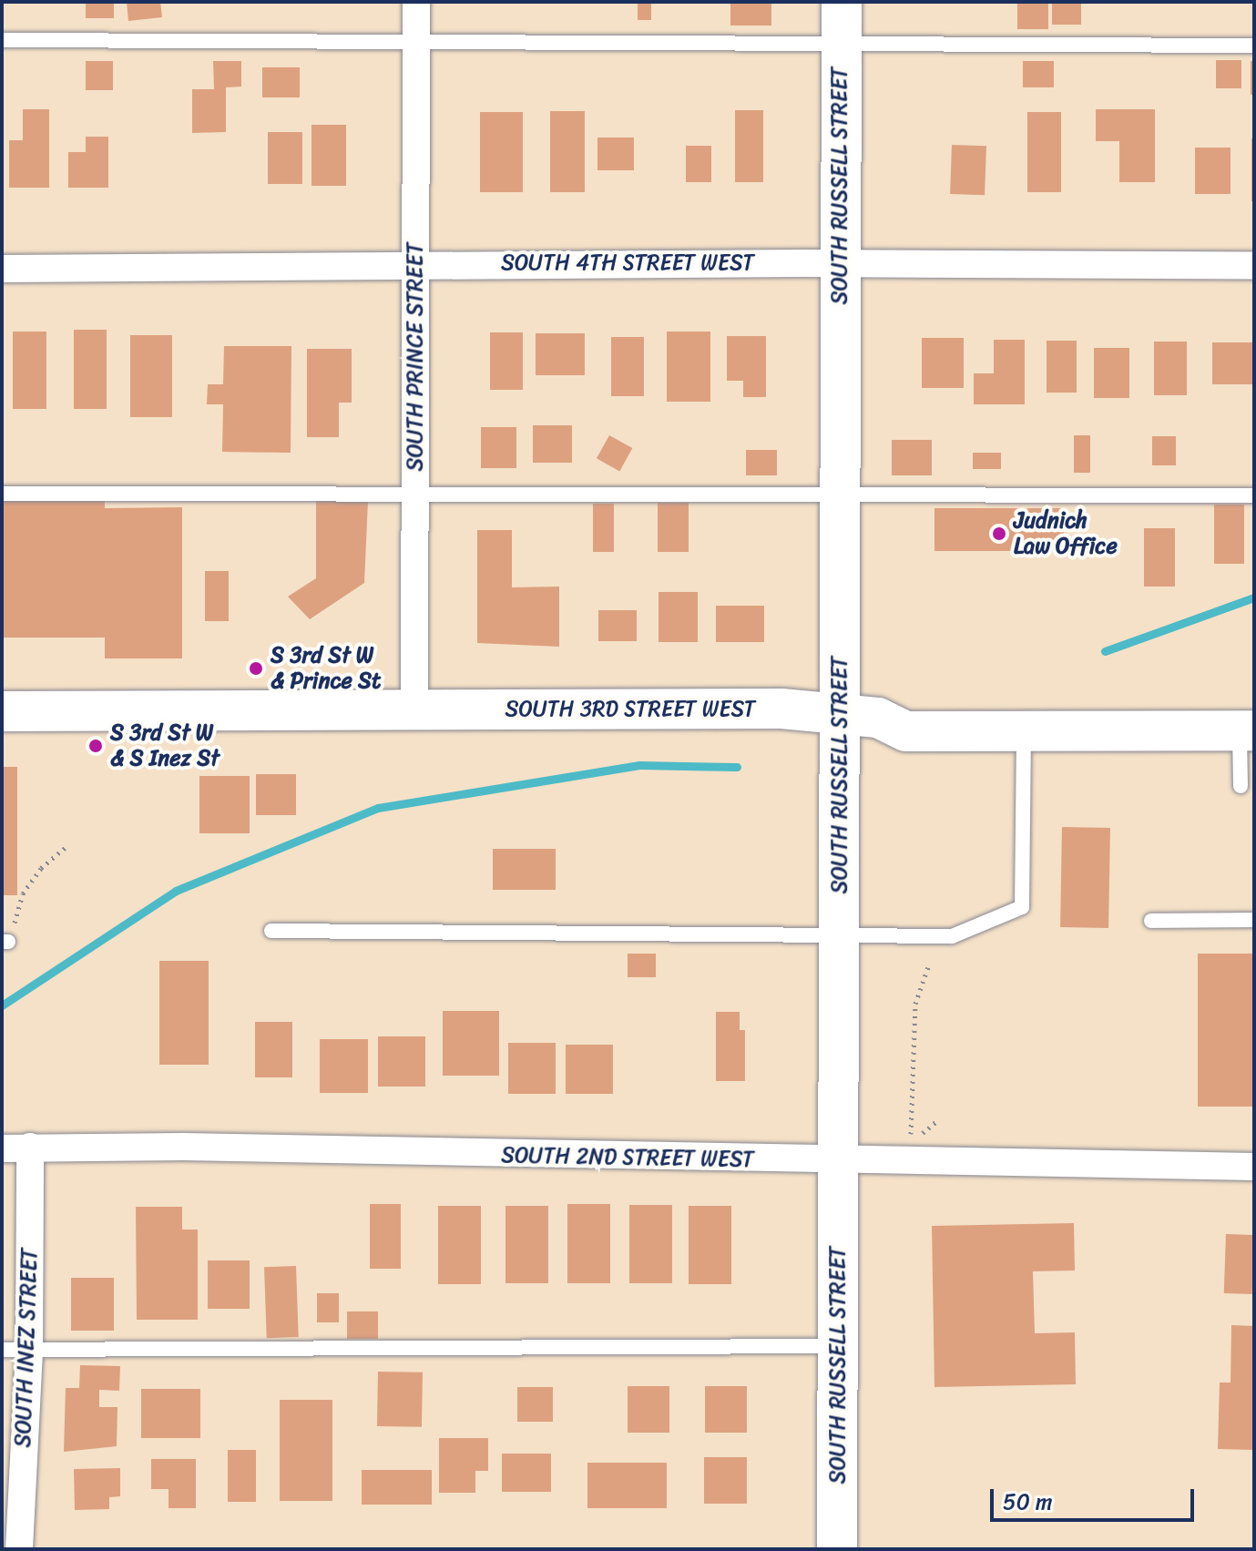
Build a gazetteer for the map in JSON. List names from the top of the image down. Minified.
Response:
{"streets":{"main road":["SOUTH RUSSELL STREET","SOUTH 3RD STREET WEST"],"street":["SOUTH 4TH STREET WEST","SOUTH PRINCE STREET","SOUTH 2ND STREET WEST","SOUTH INEZ STREET"]},"crossings":[["SOUTH RUSSELL STREET","SOUTH 4TH STREET WEST"],["SOUTH RUSSELL STREET","SOUTH 3RD STREET WEST"],["SOUTH RUSSELL STREET","SOUTH 2ND STREET WEST"],["SOUTH 4TH STREET WEST","SOUTH PRINCE STREET"],["SOUTH PRINCE STREET","SOUTH 3RD STREET WEST"],["SOUTH 2ND STREET WEST","SOUTH INEZ STREET"]],"places":["Judnich Law Office","S 3rd St W & Prince St","S 3rd St W & S Inez St"],"scale_bar":"50 m"}
